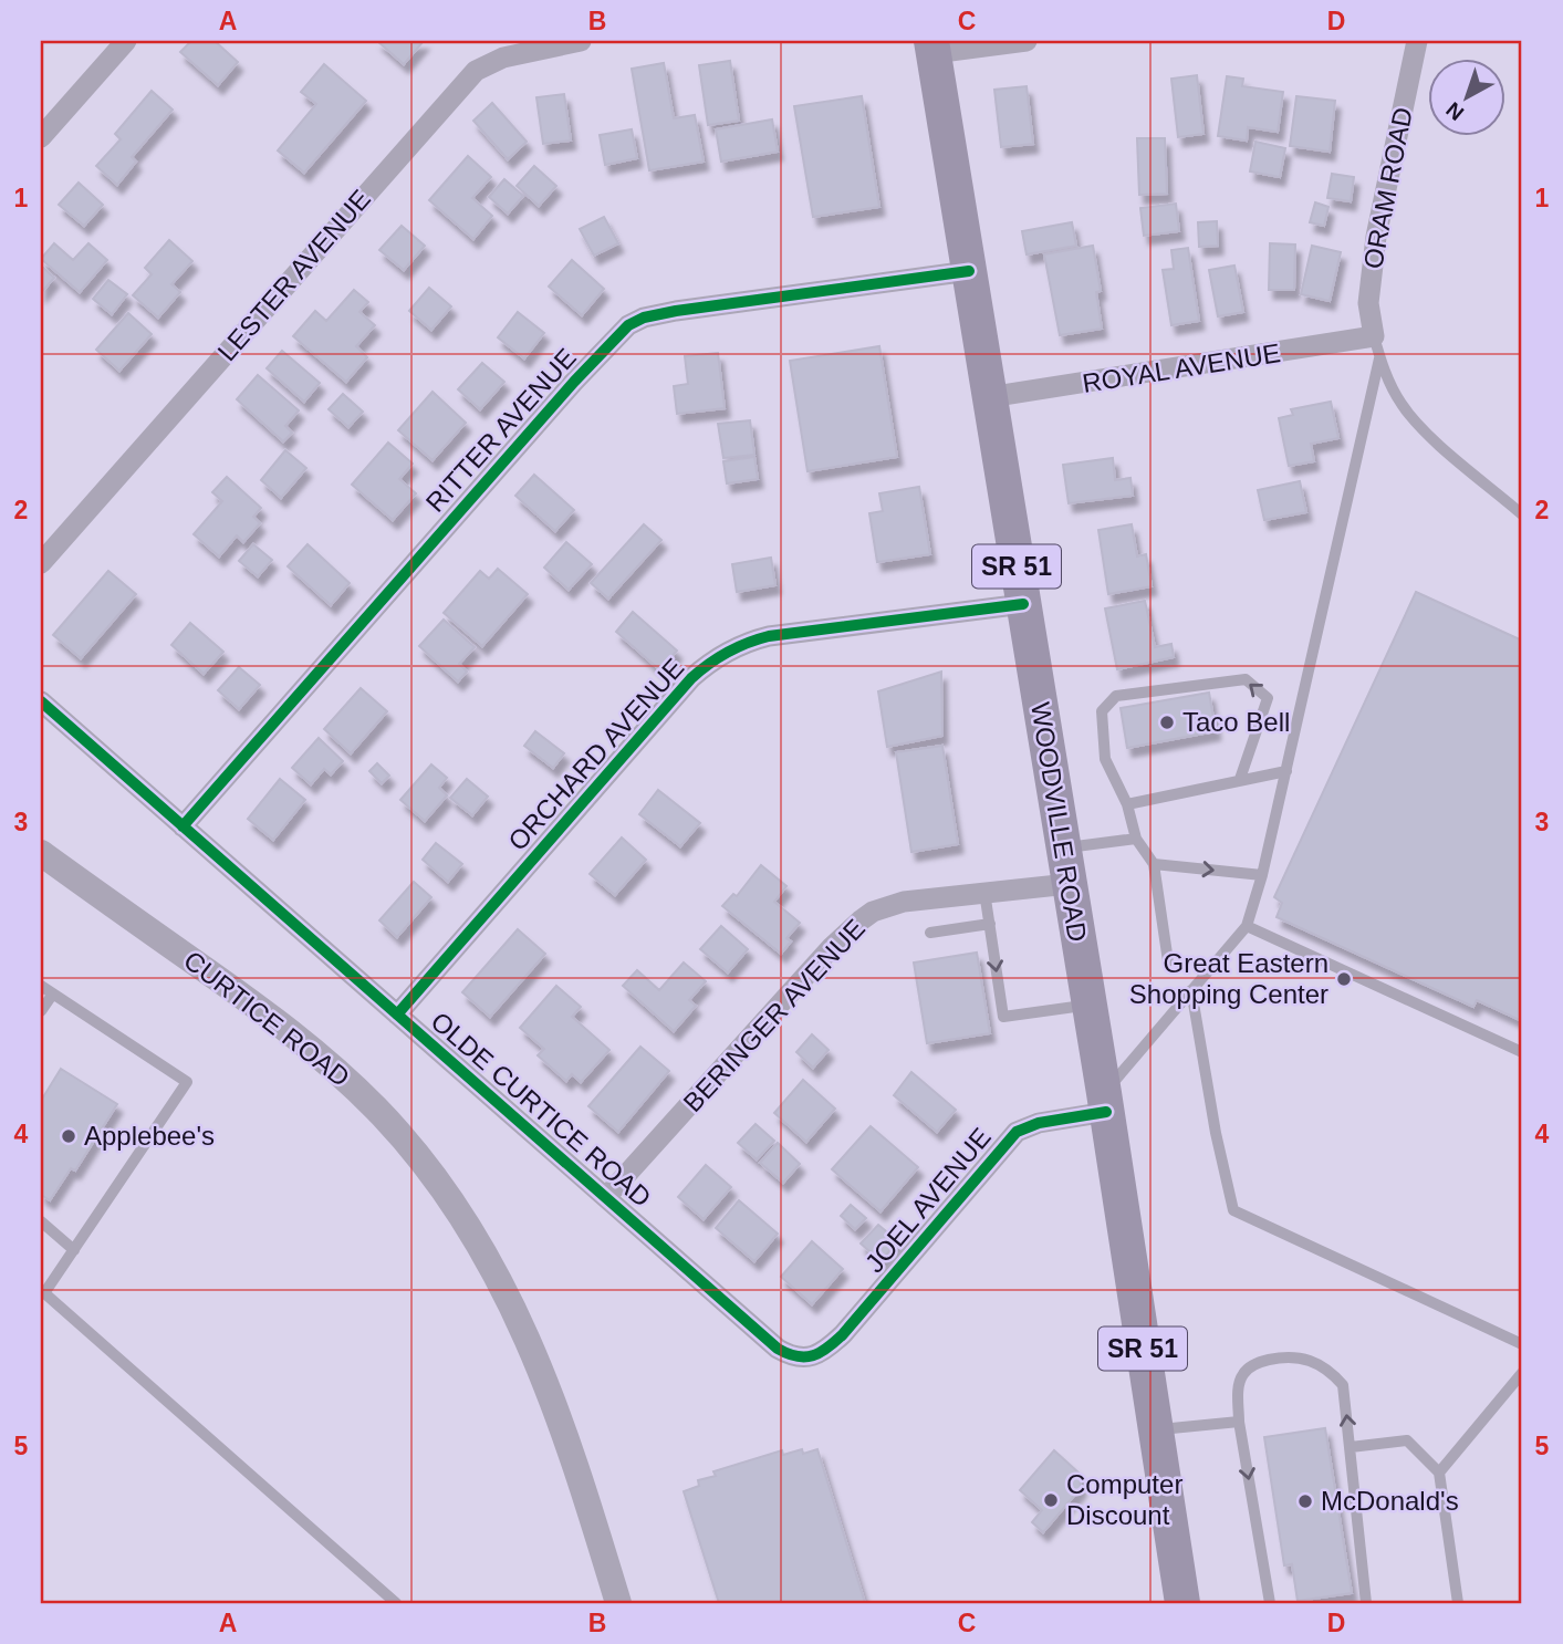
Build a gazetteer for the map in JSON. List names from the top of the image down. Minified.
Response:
{"streets":{"main road":["SR 51","WOODVILLE ROAD"],"street":["ORAM ROAD","LESTER AVENUE","ROYAL AVENUE","RITTER AVENUE","ORCHARD AVENUE","BERINGER AVENUE","CURTICE ROAD","OLDE CURTICE ROAD","JOEL AVENUE"]},"crossings":[["ORAM ROAD","ROYAL AVENUE"],["ROYAL AVENUE","WOODVILLE ROAD"],["RITTER AVENUE","WOODVILLE ROAD"],["RITTER AVENUE","OLDE CURTICE ROAD"],["ORCHARD AVENUE","WOODVILLE ROAD"],["ORCHARD AVENUE","OLDE CURTICE ROAD"],["WOODVILLE ROAD","BERINGER AVENUE"],["WOODVILLE ROAD","JOEL AVENUE"],["BERINGER AVENUE","OLDE CURTICE ROAD"],["OLDE CURTICE ROAD","JOEL AVENUE"]],"places":["Taco Bell","Great Eastern Shopping Center","Applebee's","Computer Discount","McDonald's"],"north":"bottom left","grid":{"columns":["A","B","C","D"],"rows":["1","2","3","4","5"]}}
